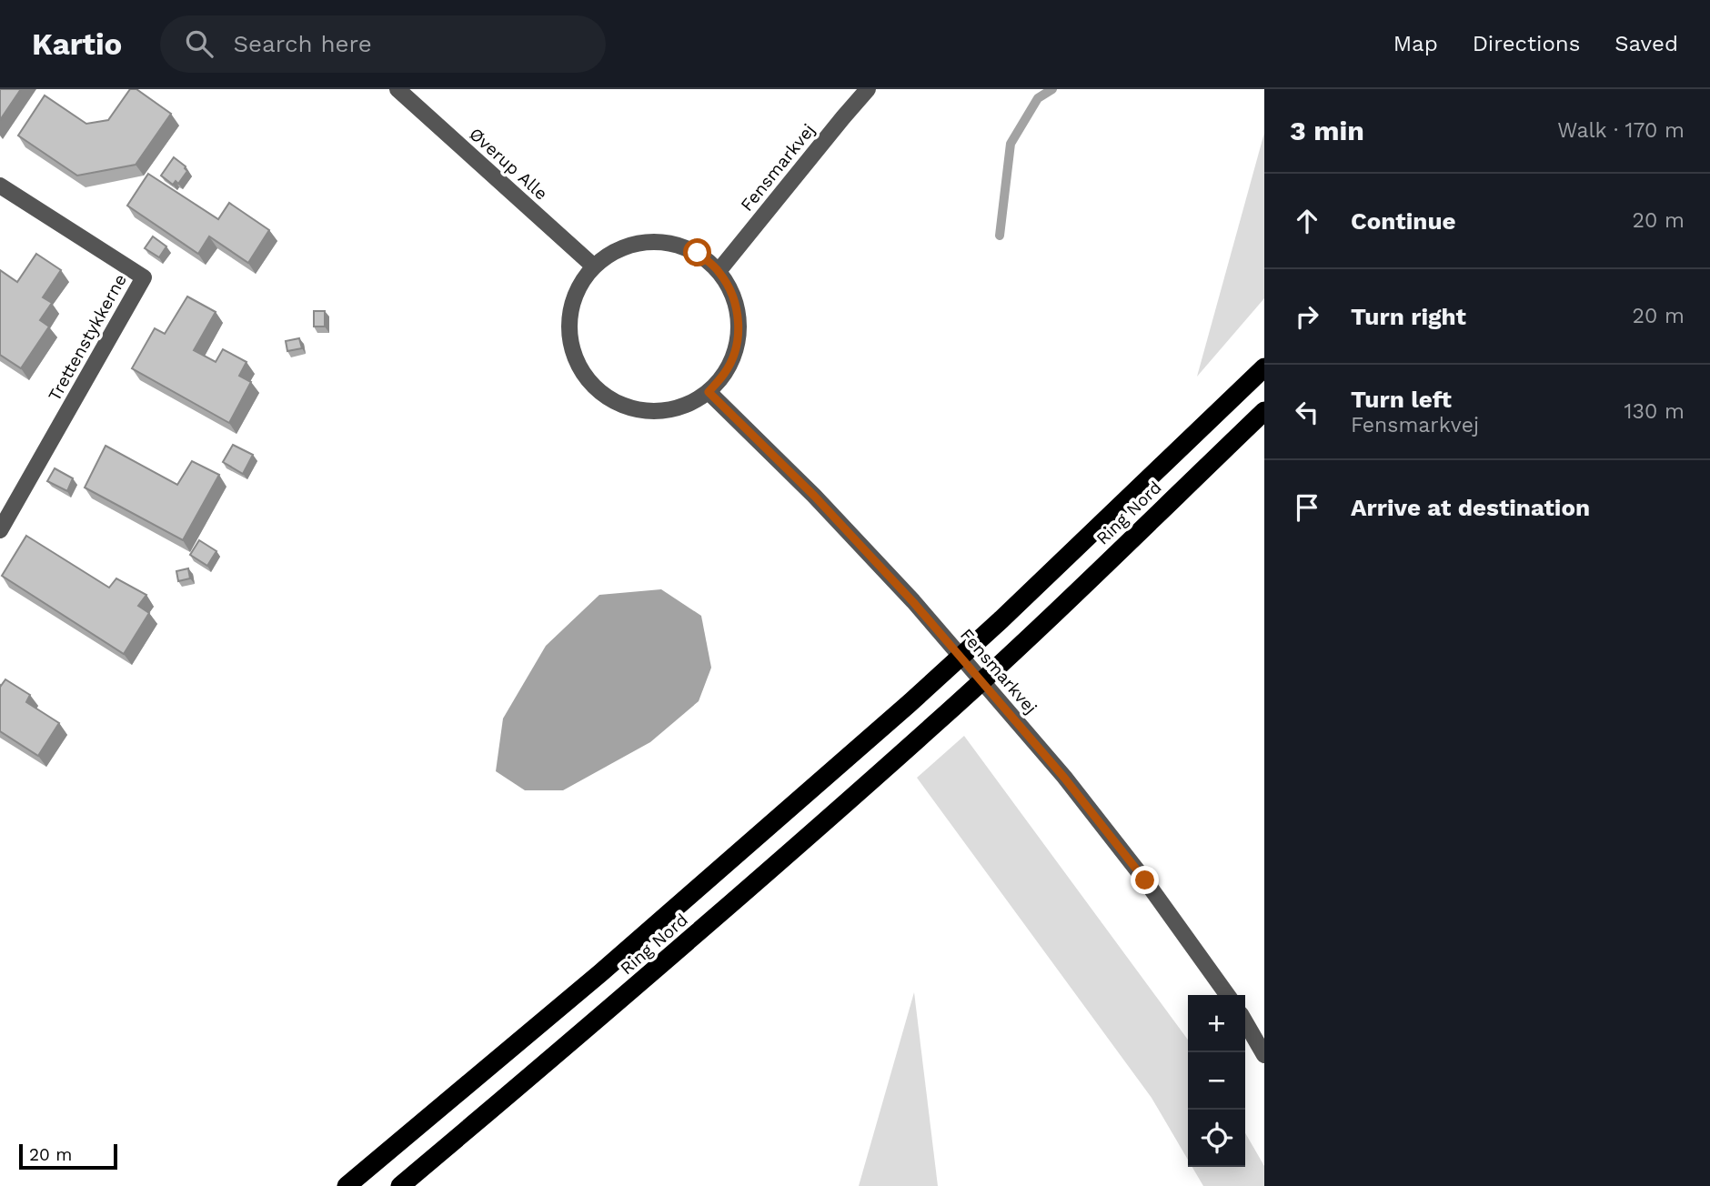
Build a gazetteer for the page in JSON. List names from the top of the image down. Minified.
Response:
{"streets":{"highway":["Ring Nord"],"street":["Øverup Alle","Fensmarkvej","Trettenstykkerne"]},"crossings":[["Øverup Alle","Fensmarkvej"]],"scale_bar":"20 m","page":{"header":"Kartio","search":"Search here","nav":["Map","Directions","Saved"],"heading":["3 min","Walk · 170 m"],"list":[["Continue","20 m"],["Turn right","20 m"],["Turn left","Fensmarkvej","130 m"],"Arrive at destination"],"map_buttons":["+","−"],"scale":"20 m"}}
